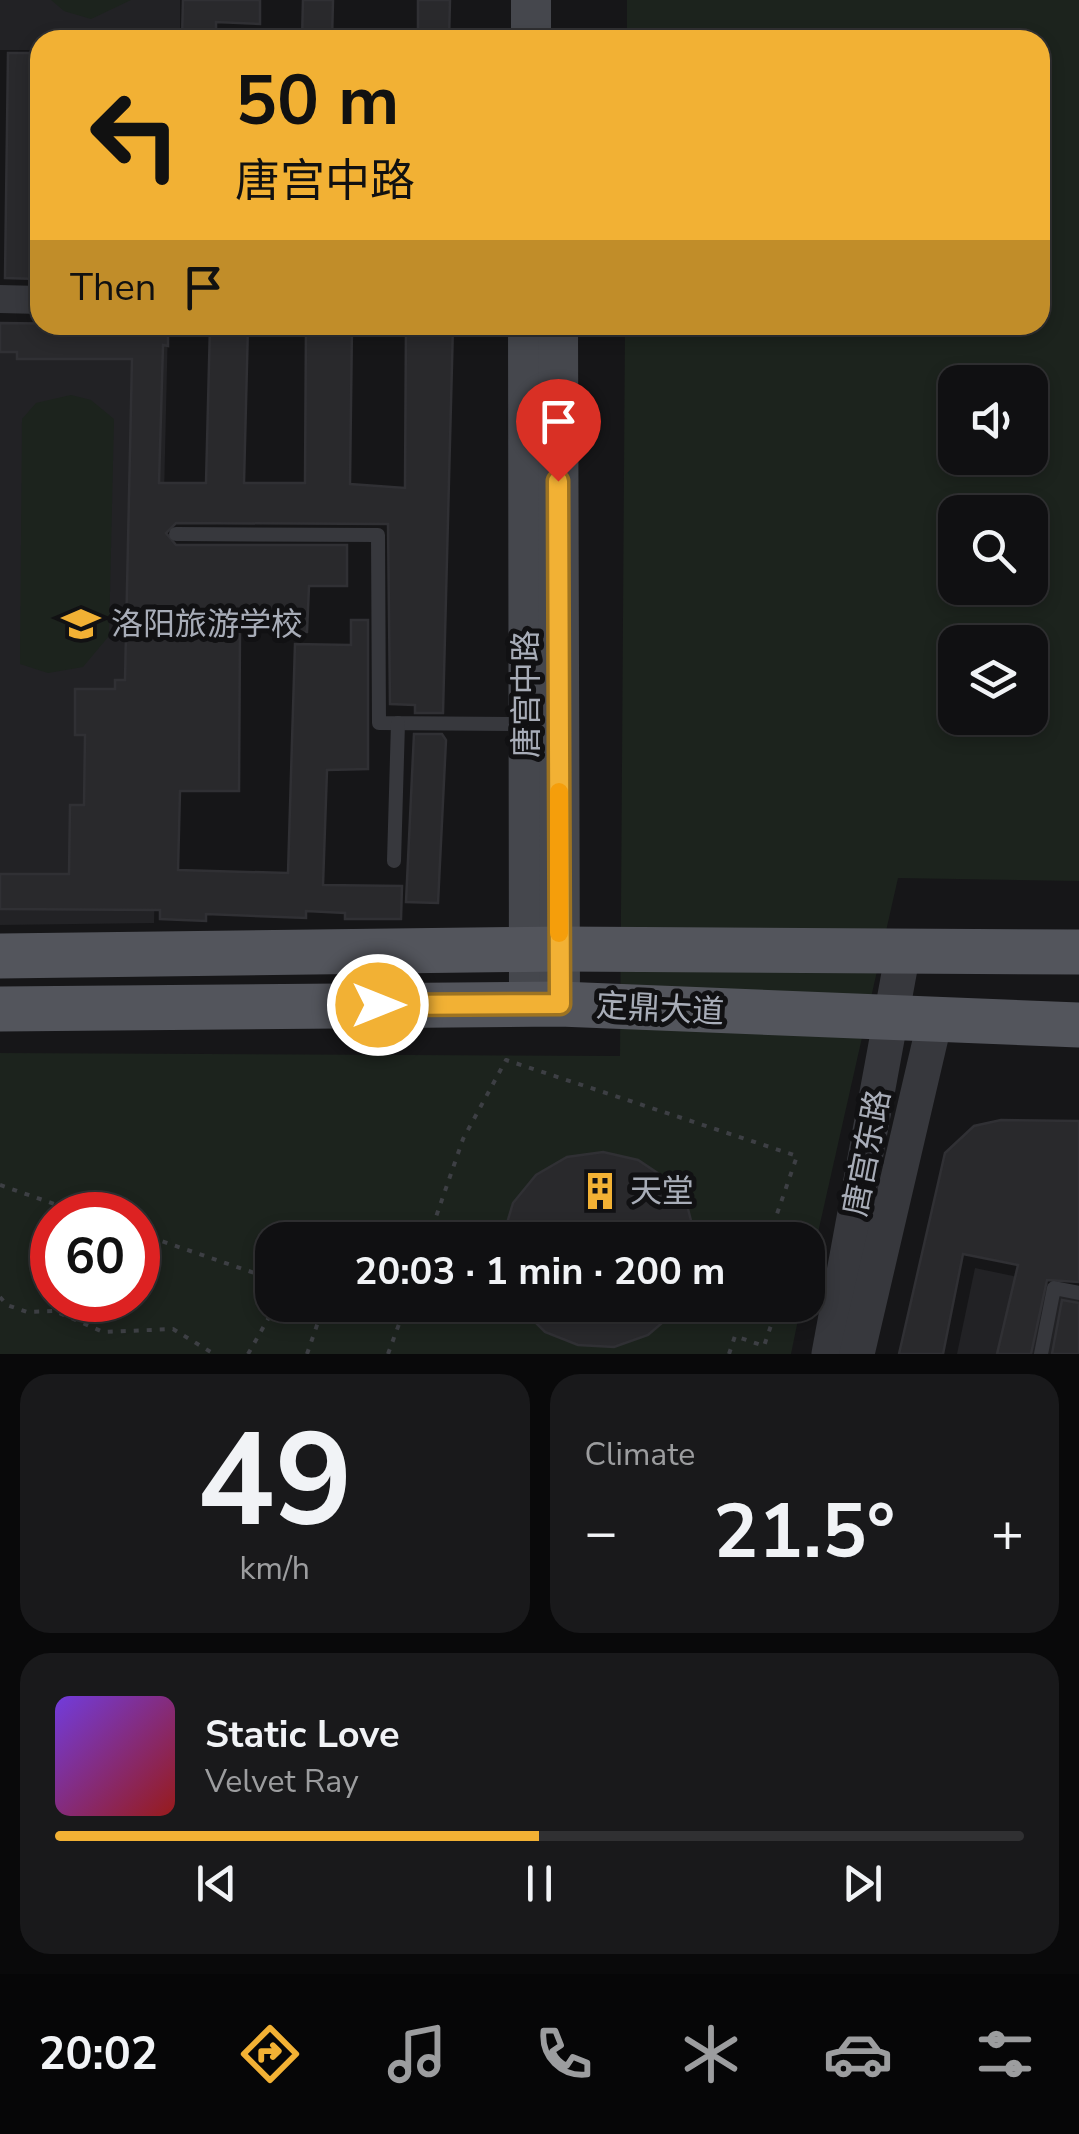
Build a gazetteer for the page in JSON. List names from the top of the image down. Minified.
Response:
{"streets":{"main road":["唐宫中路","定鼎大道"],"street":["唐宫东路"]},"crossings":[["唐宫中路","定鼎大道"],["定鼎大道","唐宫东路"]],"places":{"school or university":["洛阳旅游学校"],"building":["天堂"]},"page":{"turn":["50 m","唐宫中路"],"then":"Then","limit":"60","trip":"20:03 · 1 min · 200 m","tile":[["49","km/h"],"Climate"],"heat":["−","21.5°","+"],"song":["Static Love","Velvet Ray"],"tabs":"20:02"}}
